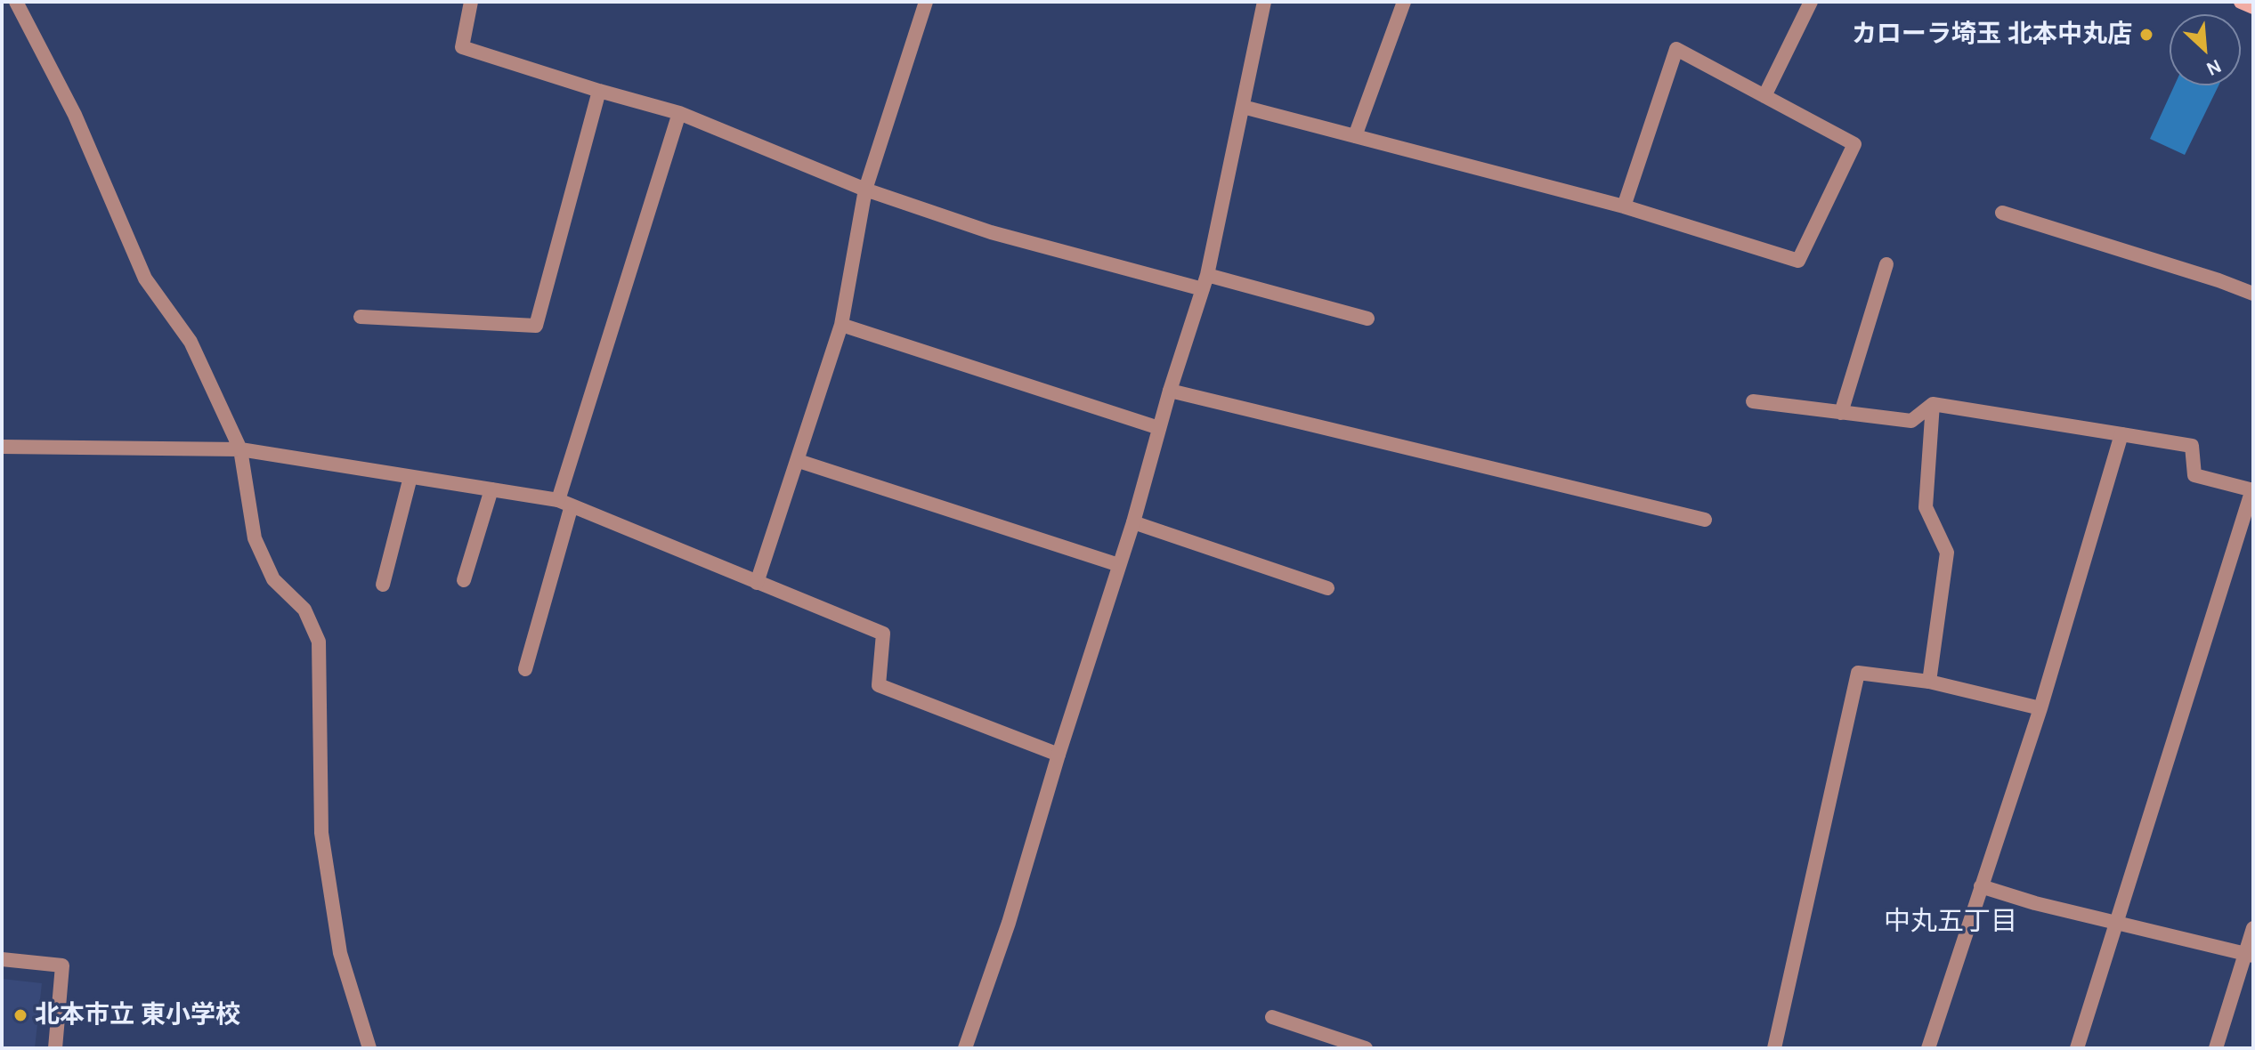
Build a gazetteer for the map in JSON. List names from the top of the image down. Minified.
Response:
{"districts":["中丸五丁目"],"places":["カローラ埼玉 北本中丸店","北本市立 東小学校"],"north":"bottom right"}
